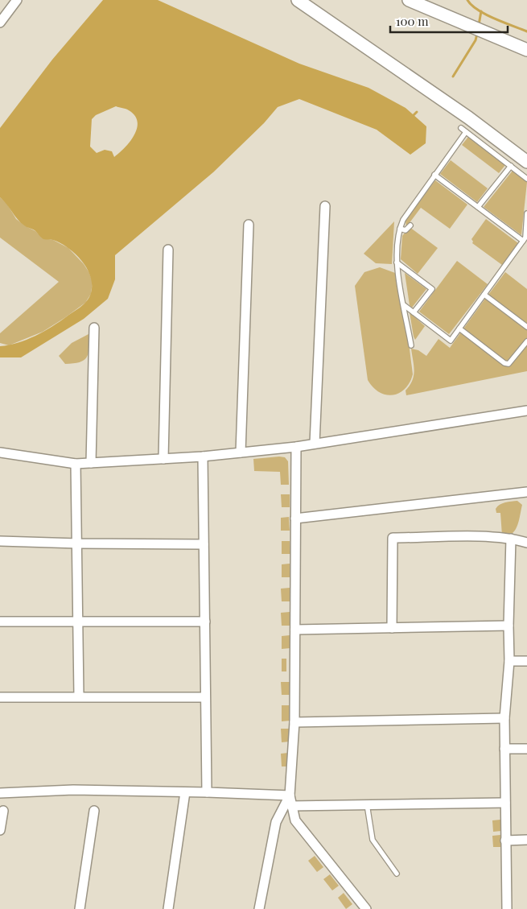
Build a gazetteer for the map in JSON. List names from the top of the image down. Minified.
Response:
{"scale_bar":"100 m"}
